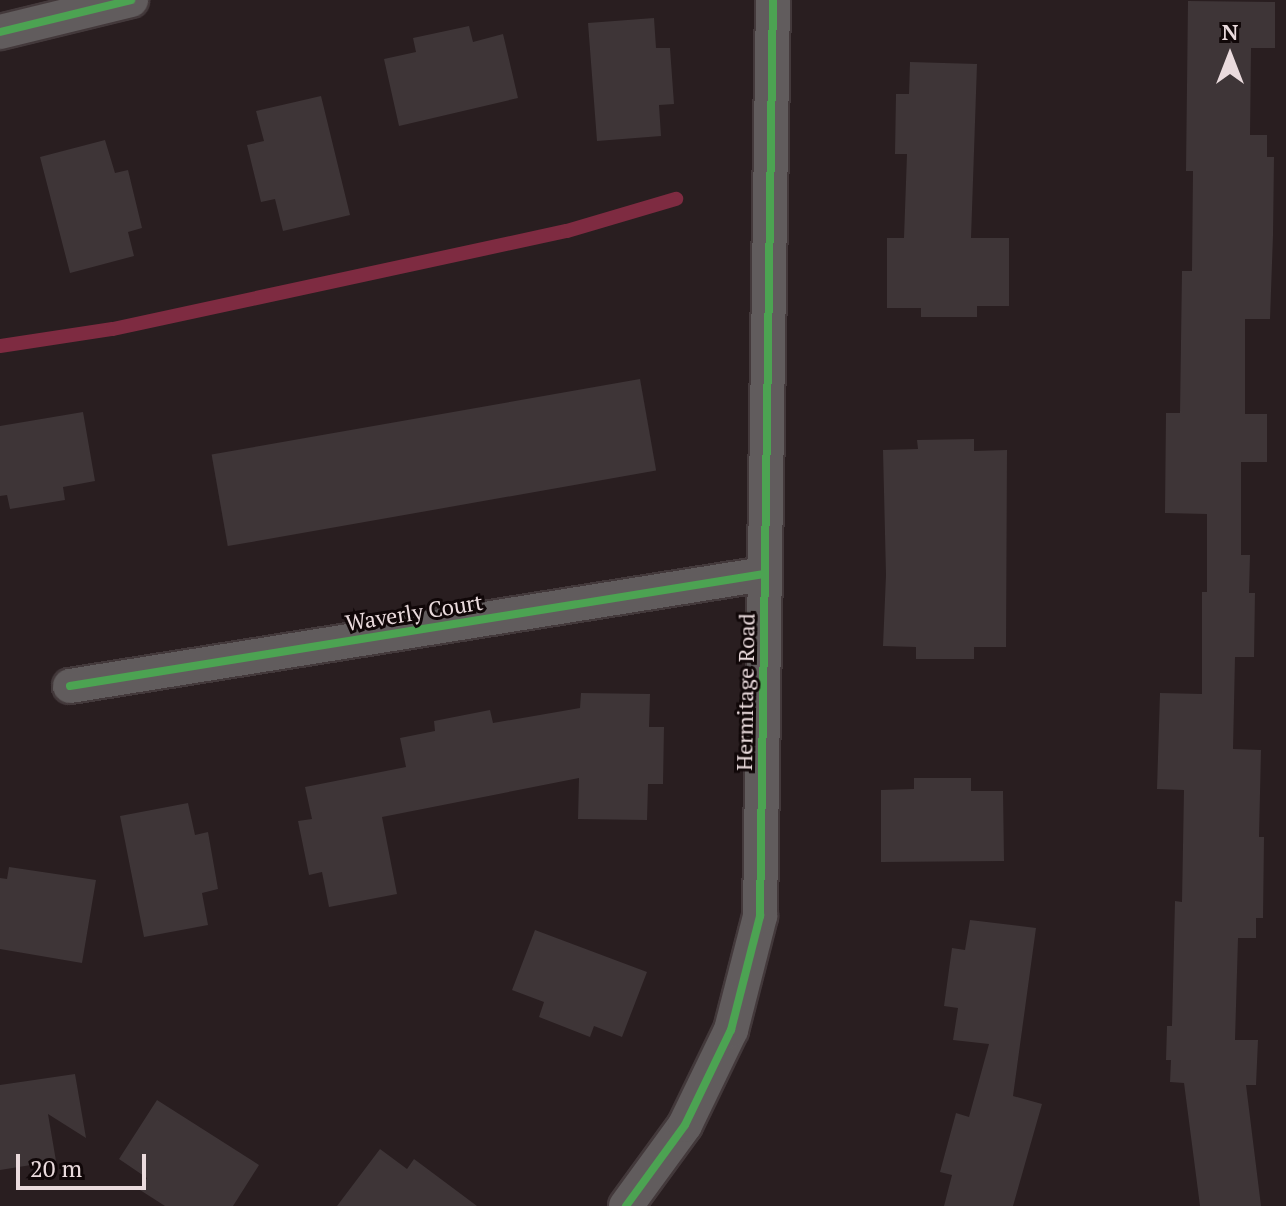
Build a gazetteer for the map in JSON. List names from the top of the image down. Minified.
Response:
{"streets":{"street":["Waverly Court","Hermitage Road"]},"crossings":[["Waverly Court","Hermitage Road"]],"scale_bar":"20 m","north":"top"}
